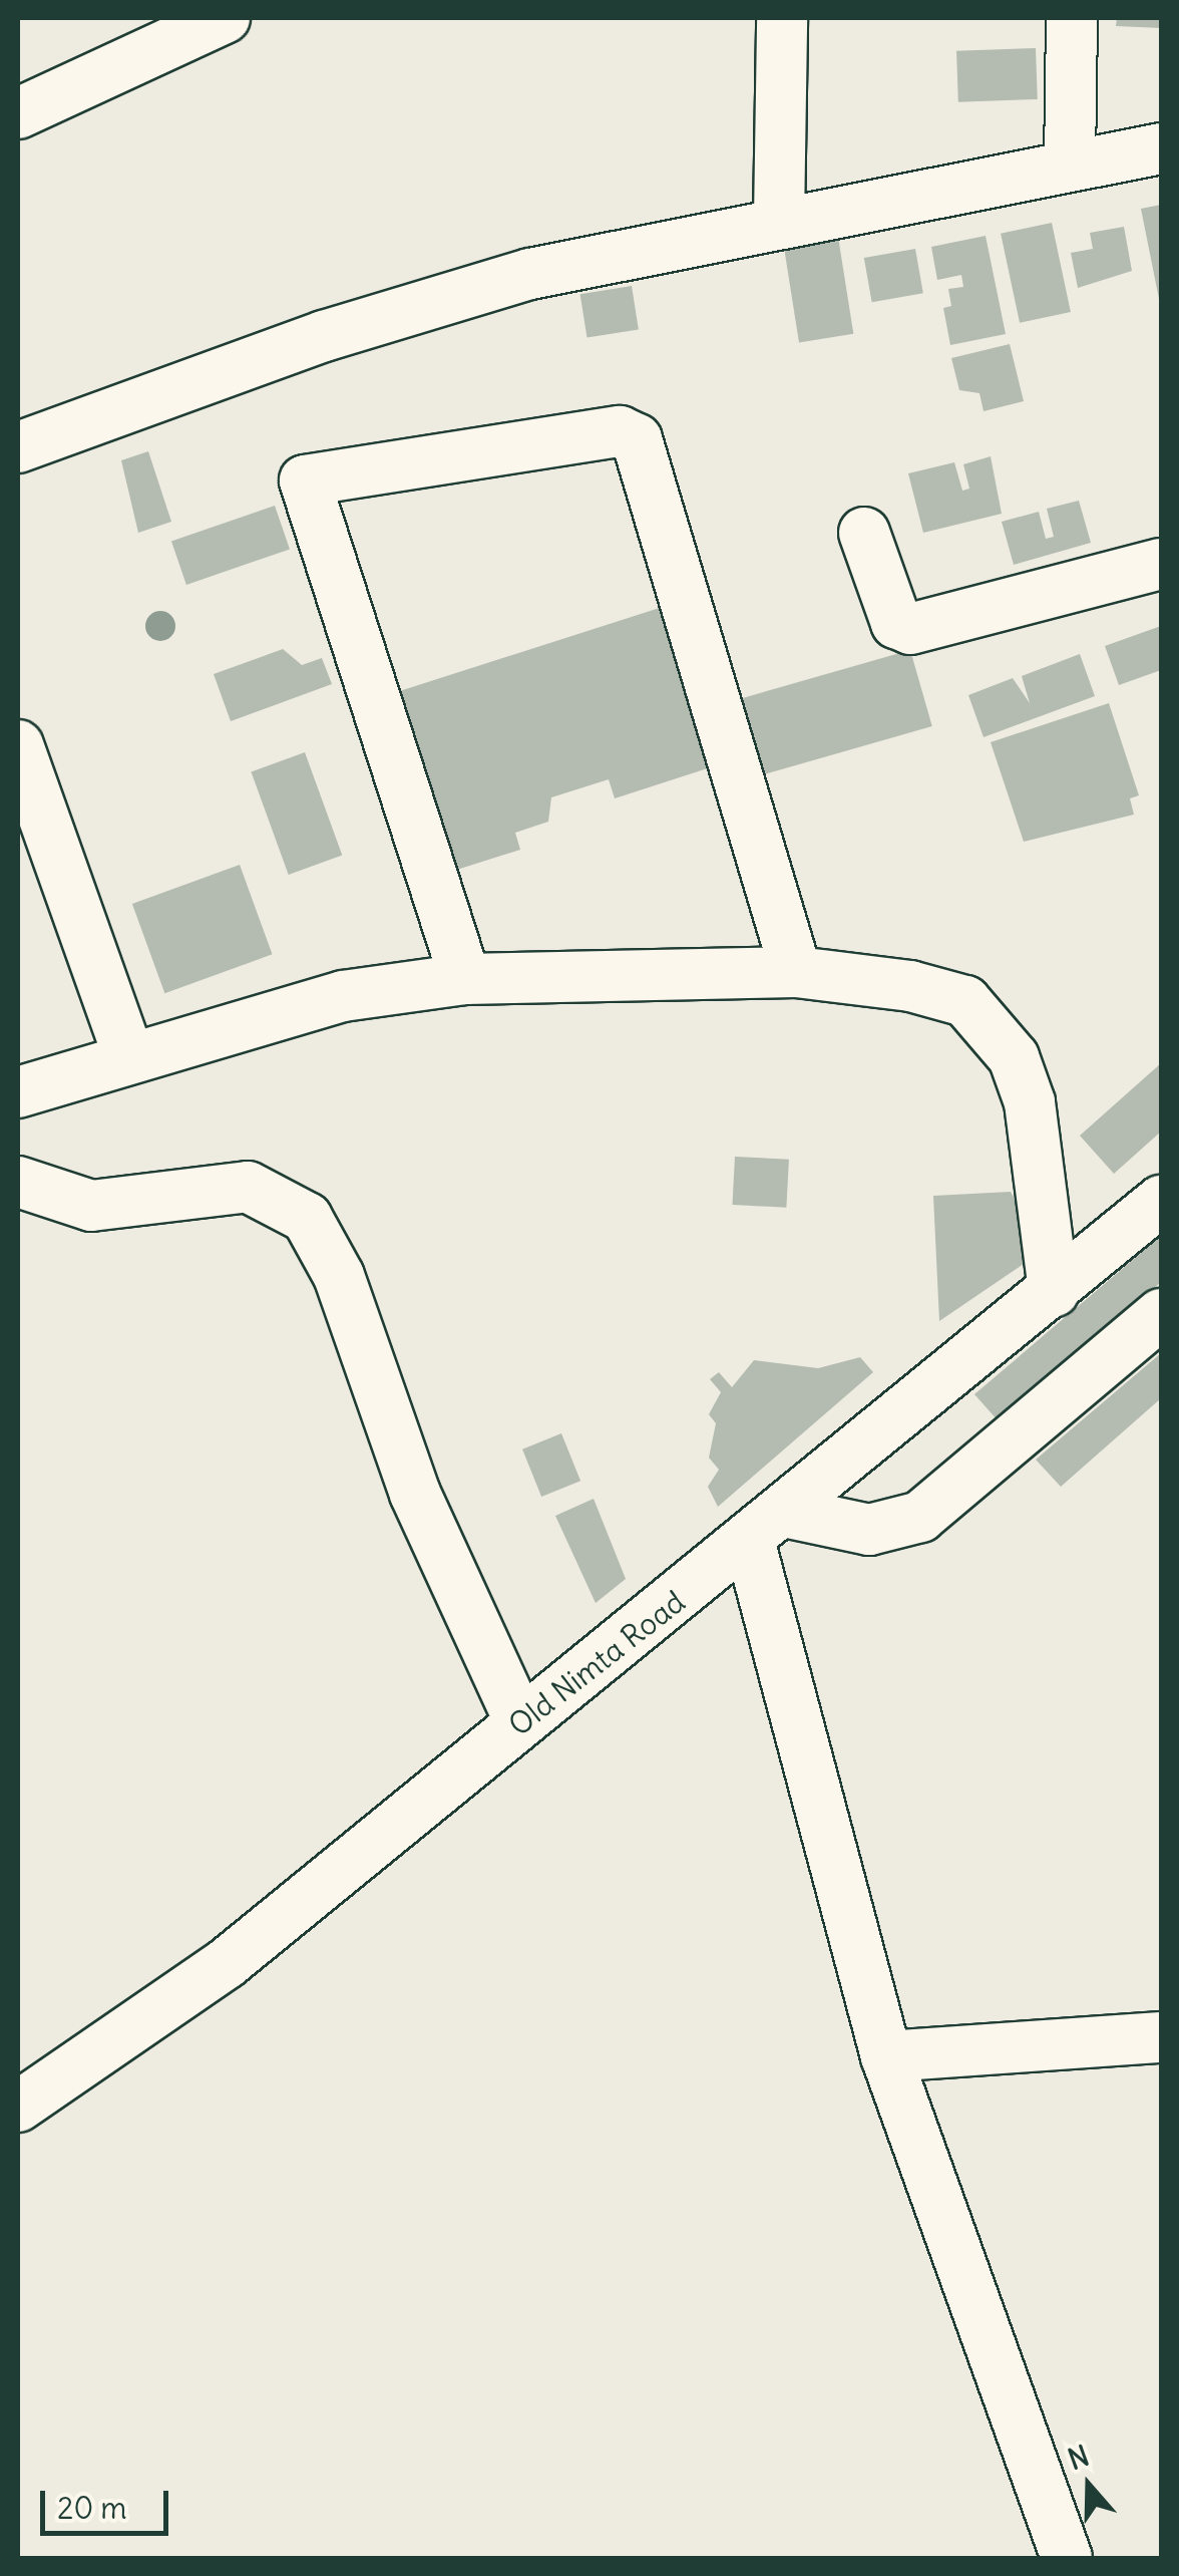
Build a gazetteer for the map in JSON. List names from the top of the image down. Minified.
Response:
{"streets":{"street":["Old Nimta Road"]},"scale_bar":"20 m","north":"top"}
